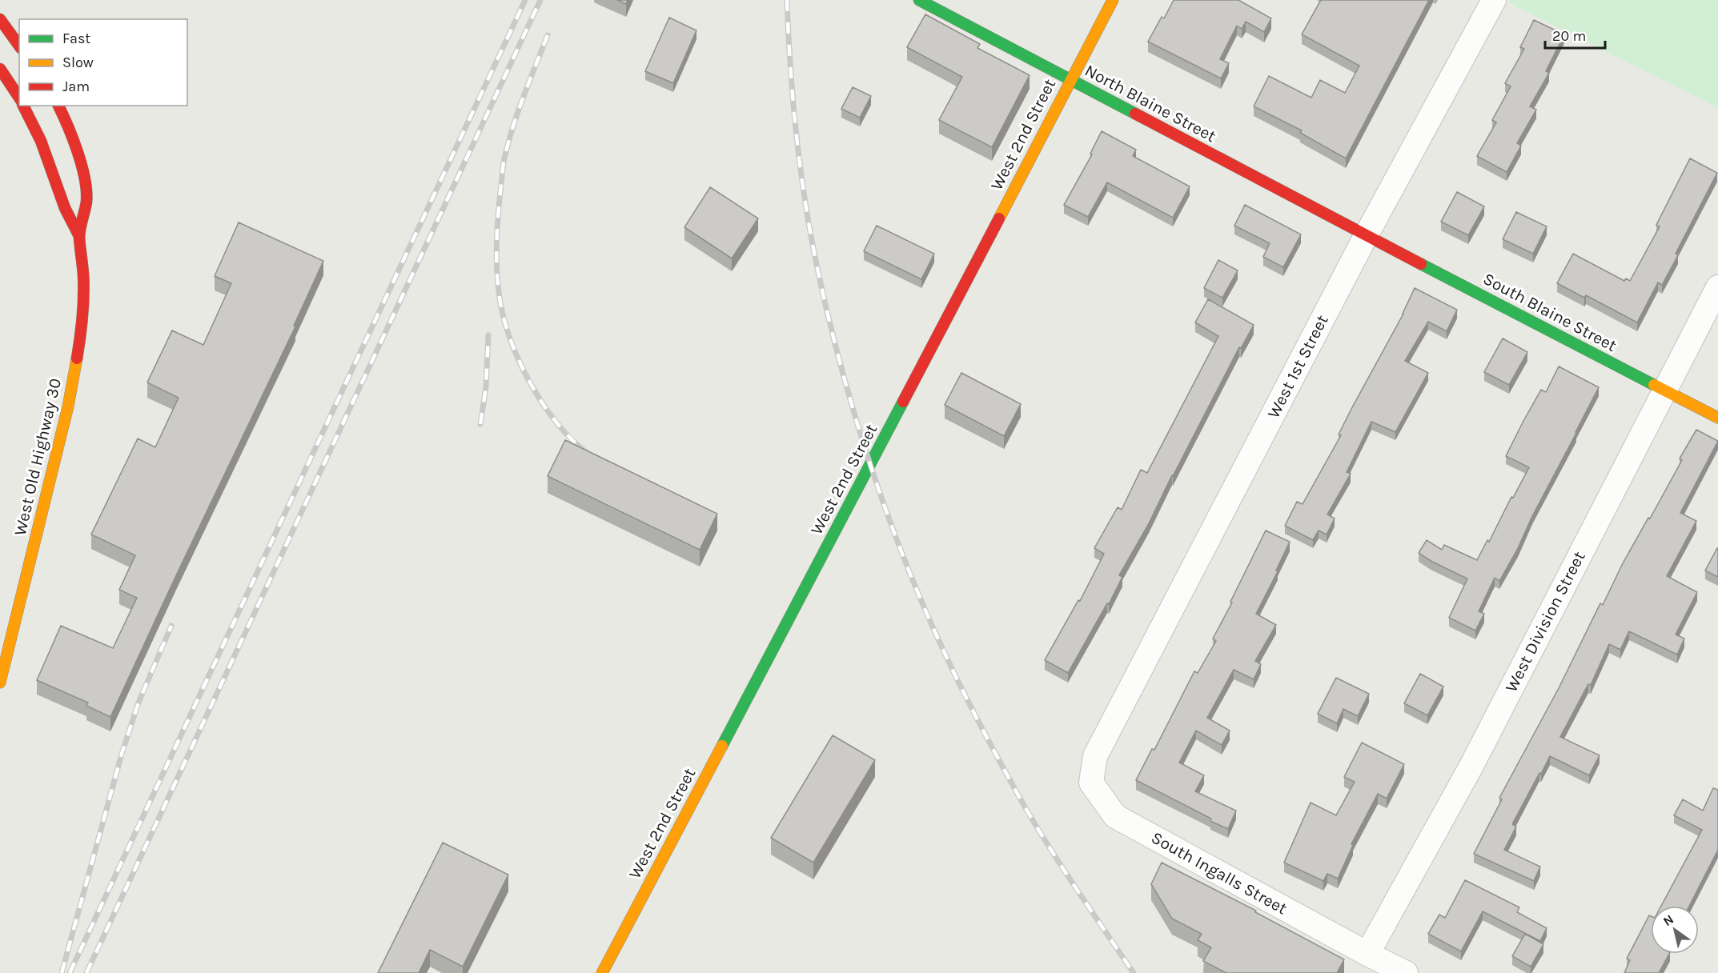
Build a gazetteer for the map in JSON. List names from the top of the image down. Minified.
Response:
{"streets":{"street":["North Blaine Street","West 2nd Street","South Blaine Street","West 1st Street","West Old Highway 30","West Division Street","South Ingalls Street"]},"crossings":[["North Blaine Street","West 2nd Street"],["North Blaine Street","South Blaine Street"],["North Blaine Street","West 1st Street"],["South Blaine Street","West 1st Street"],["South Blaine Street","West Division Street"],["West 1st Street","South Ingalls Street"],["West Division Street","South Ingalls Street"]],"legend":["Fast","Slow","Jam"],"scale_bar":"20 m","north":"top left"}
